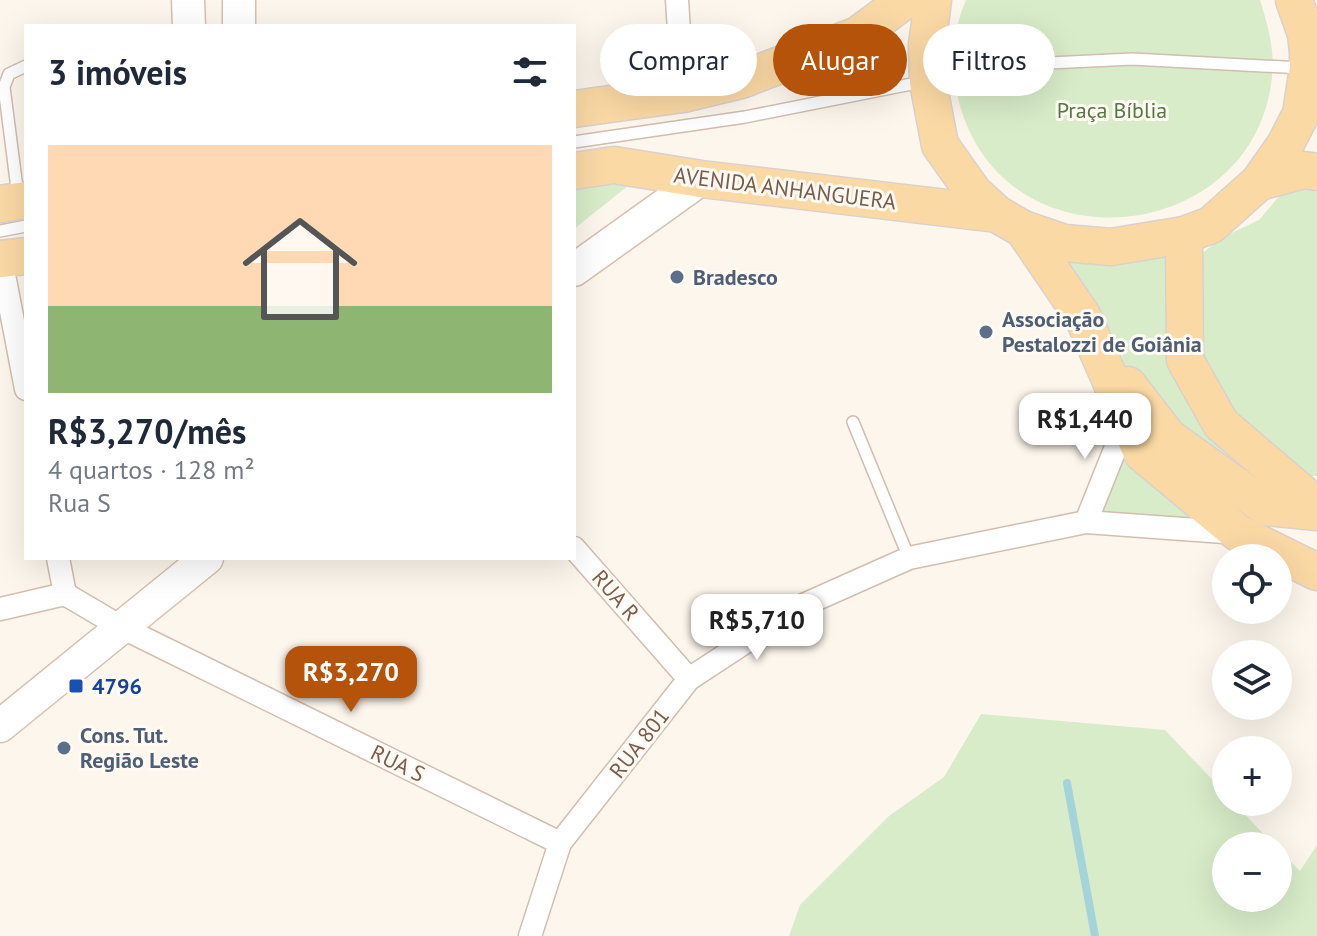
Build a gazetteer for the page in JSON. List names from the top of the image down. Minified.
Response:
{"streets":{"main road":["AVENIDA ANHANGUERA"],"street":["RUA R","RUA 801","RUA S"]},"crossings":[["RUA R","RUA 801"],["RUA 801","RUA S"]],"parks":["Praça Bíblia"],"places":{"other":["Bradesco","Associação Pestalozzi de Goiânia","Cons. Tut. Região Leste"],"transit":["4796"]},"page":{"chip":["Comprar","Alugar","Filtros"],"heading":"3 imóveis","list":[{"name":"R$3,270/mês","note":"4 quartos · 128 m² · Rua S"}],"price":["R$1,440","R$5,710","R$3,270"],"map_buttons":["+","−"]}}
